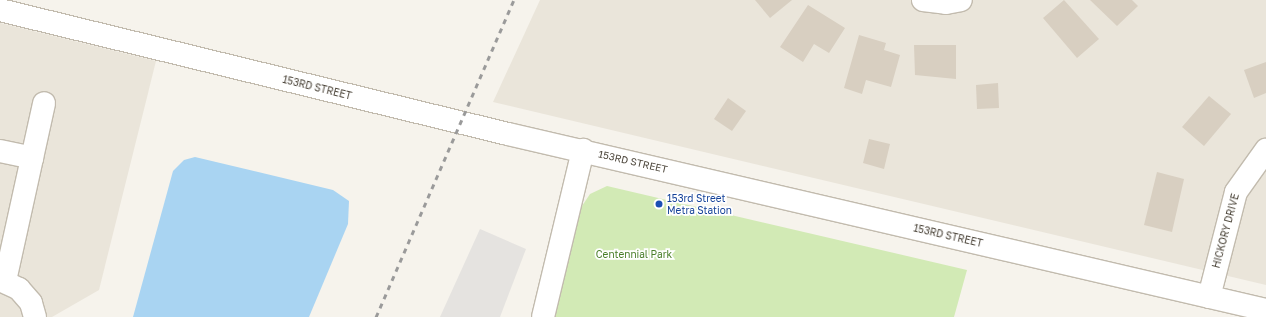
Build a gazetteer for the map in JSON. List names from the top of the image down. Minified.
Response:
{"streets":{"street":["153RD STREET","HICKORY DRIVE"]},"crossings":[["153RD STREET","HICKORY DRIVE"]],"parks":["Centennial Park"],"places":["153rd Street Metra Station"]}
